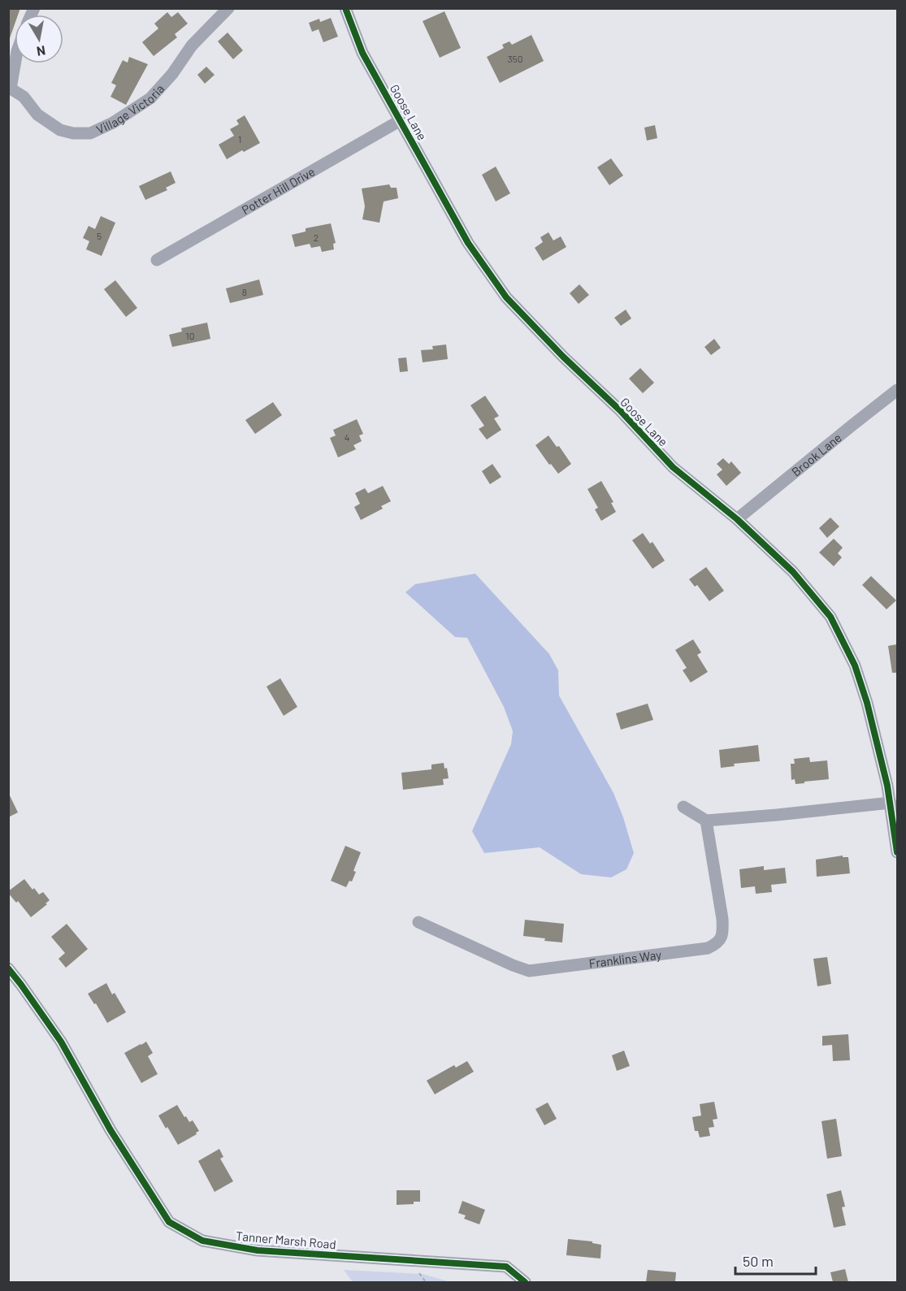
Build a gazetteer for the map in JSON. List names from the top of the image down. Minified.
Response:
{"streets":{"street":["Village Victoria","Goose Lane","Potter Hill Drive","Brook Lane","Franklins Way","Tanner Marsh Road"]},"crossings":[["Goose Lane","Potter Hill Drive"],["Goose Lane","Brook Lane"]],"house_numbers":["350","1","5","2","8","10","4"],"scale_bar":"50 m","north":"bottom"}
